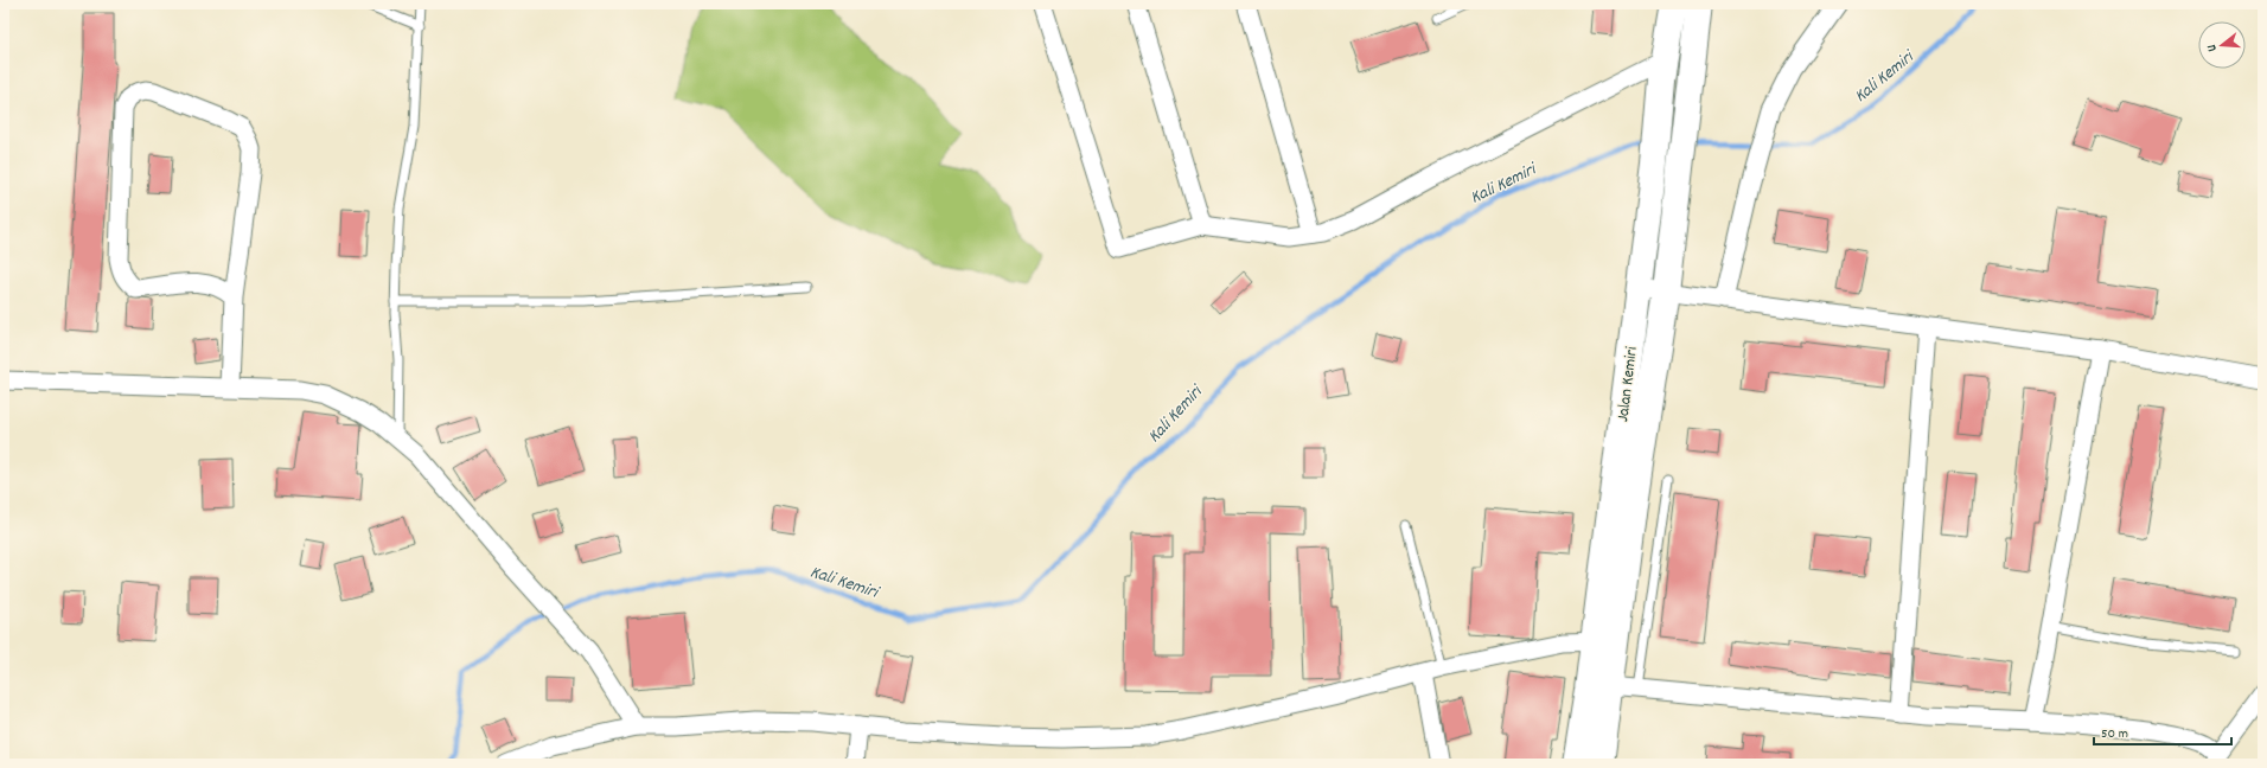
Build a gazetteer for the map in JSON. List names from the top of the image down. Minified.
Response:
{"streets":{"highway":["Jalan Kemiri"]},"water":["Kali Kemiri"],"scale_bar":"50 m","north":"left"}
